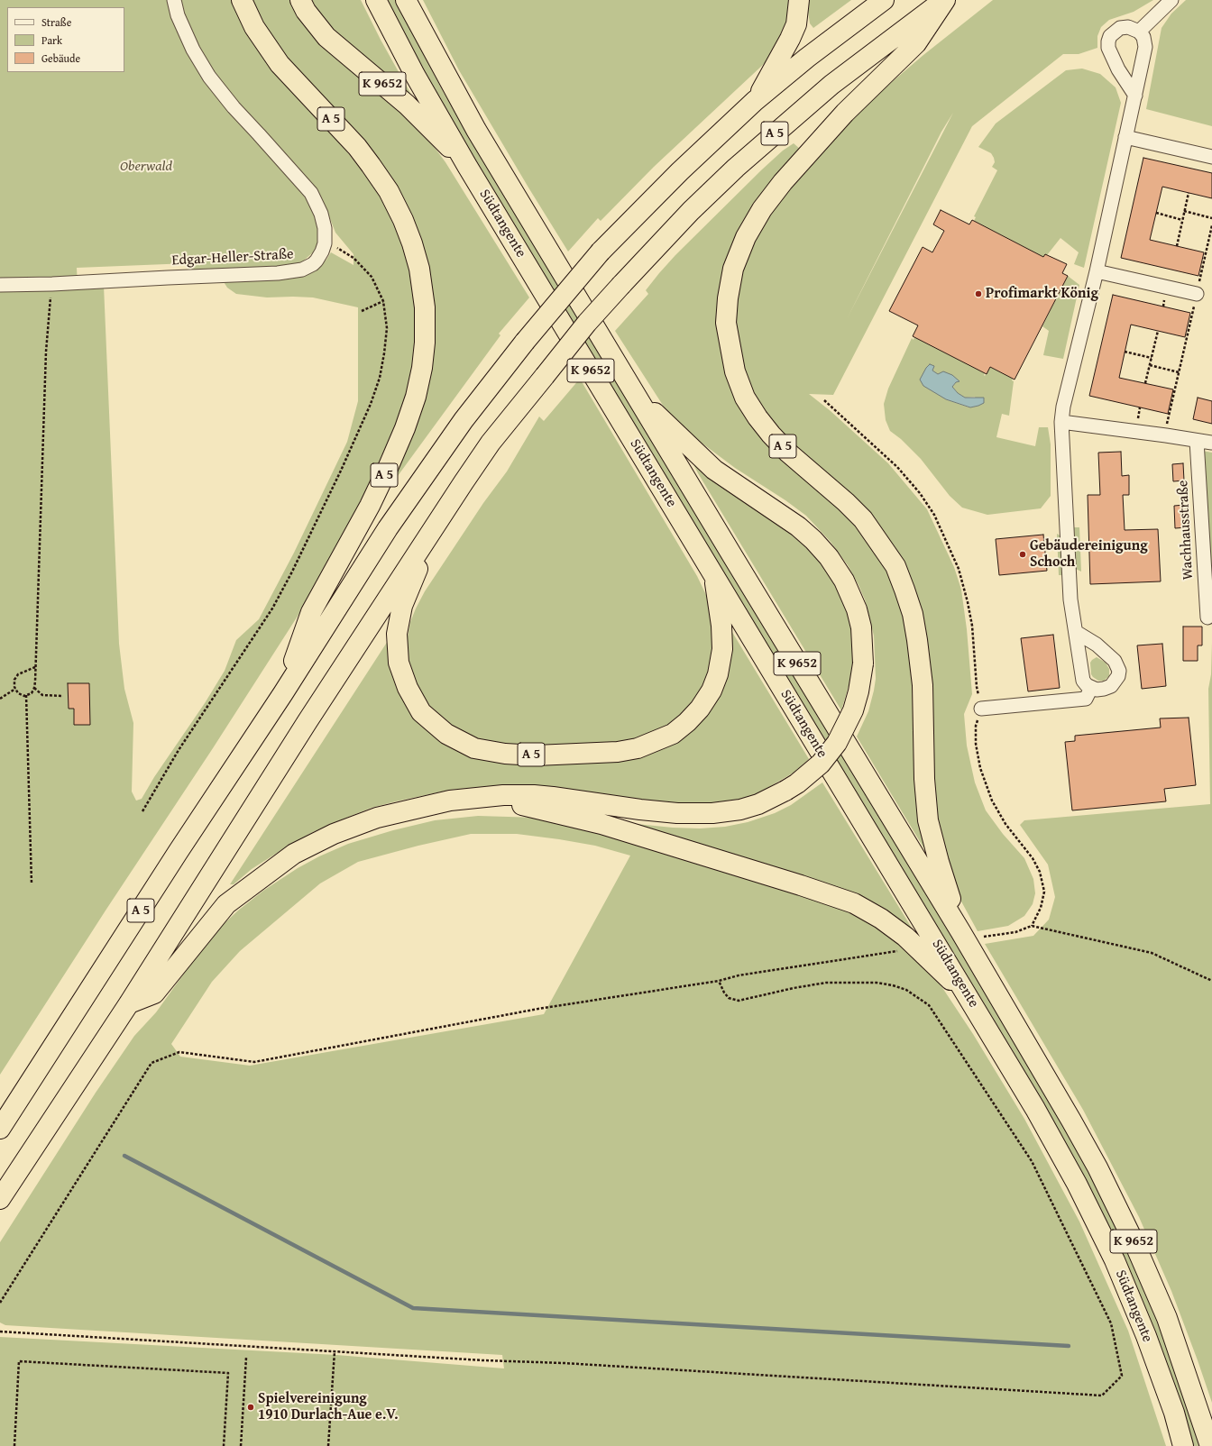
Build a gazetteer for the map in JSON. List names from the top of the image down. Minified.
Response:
{"streets":{"highway":["K 9652","A 5","Südtangente"],"street":["Edgar-Heller-Straße","Wachhausstraße"]},"crossings":[["K 9652","Südtangente"],["A 5","Südtangente"]],"parks":["Oberwald"],"places":["Profimarkt König","Gebäudereinigung Schoch","Spielvereinigung 1910 Durlach-Aue e.V."],"legend":["Straße","Park","Gebäude"]}
